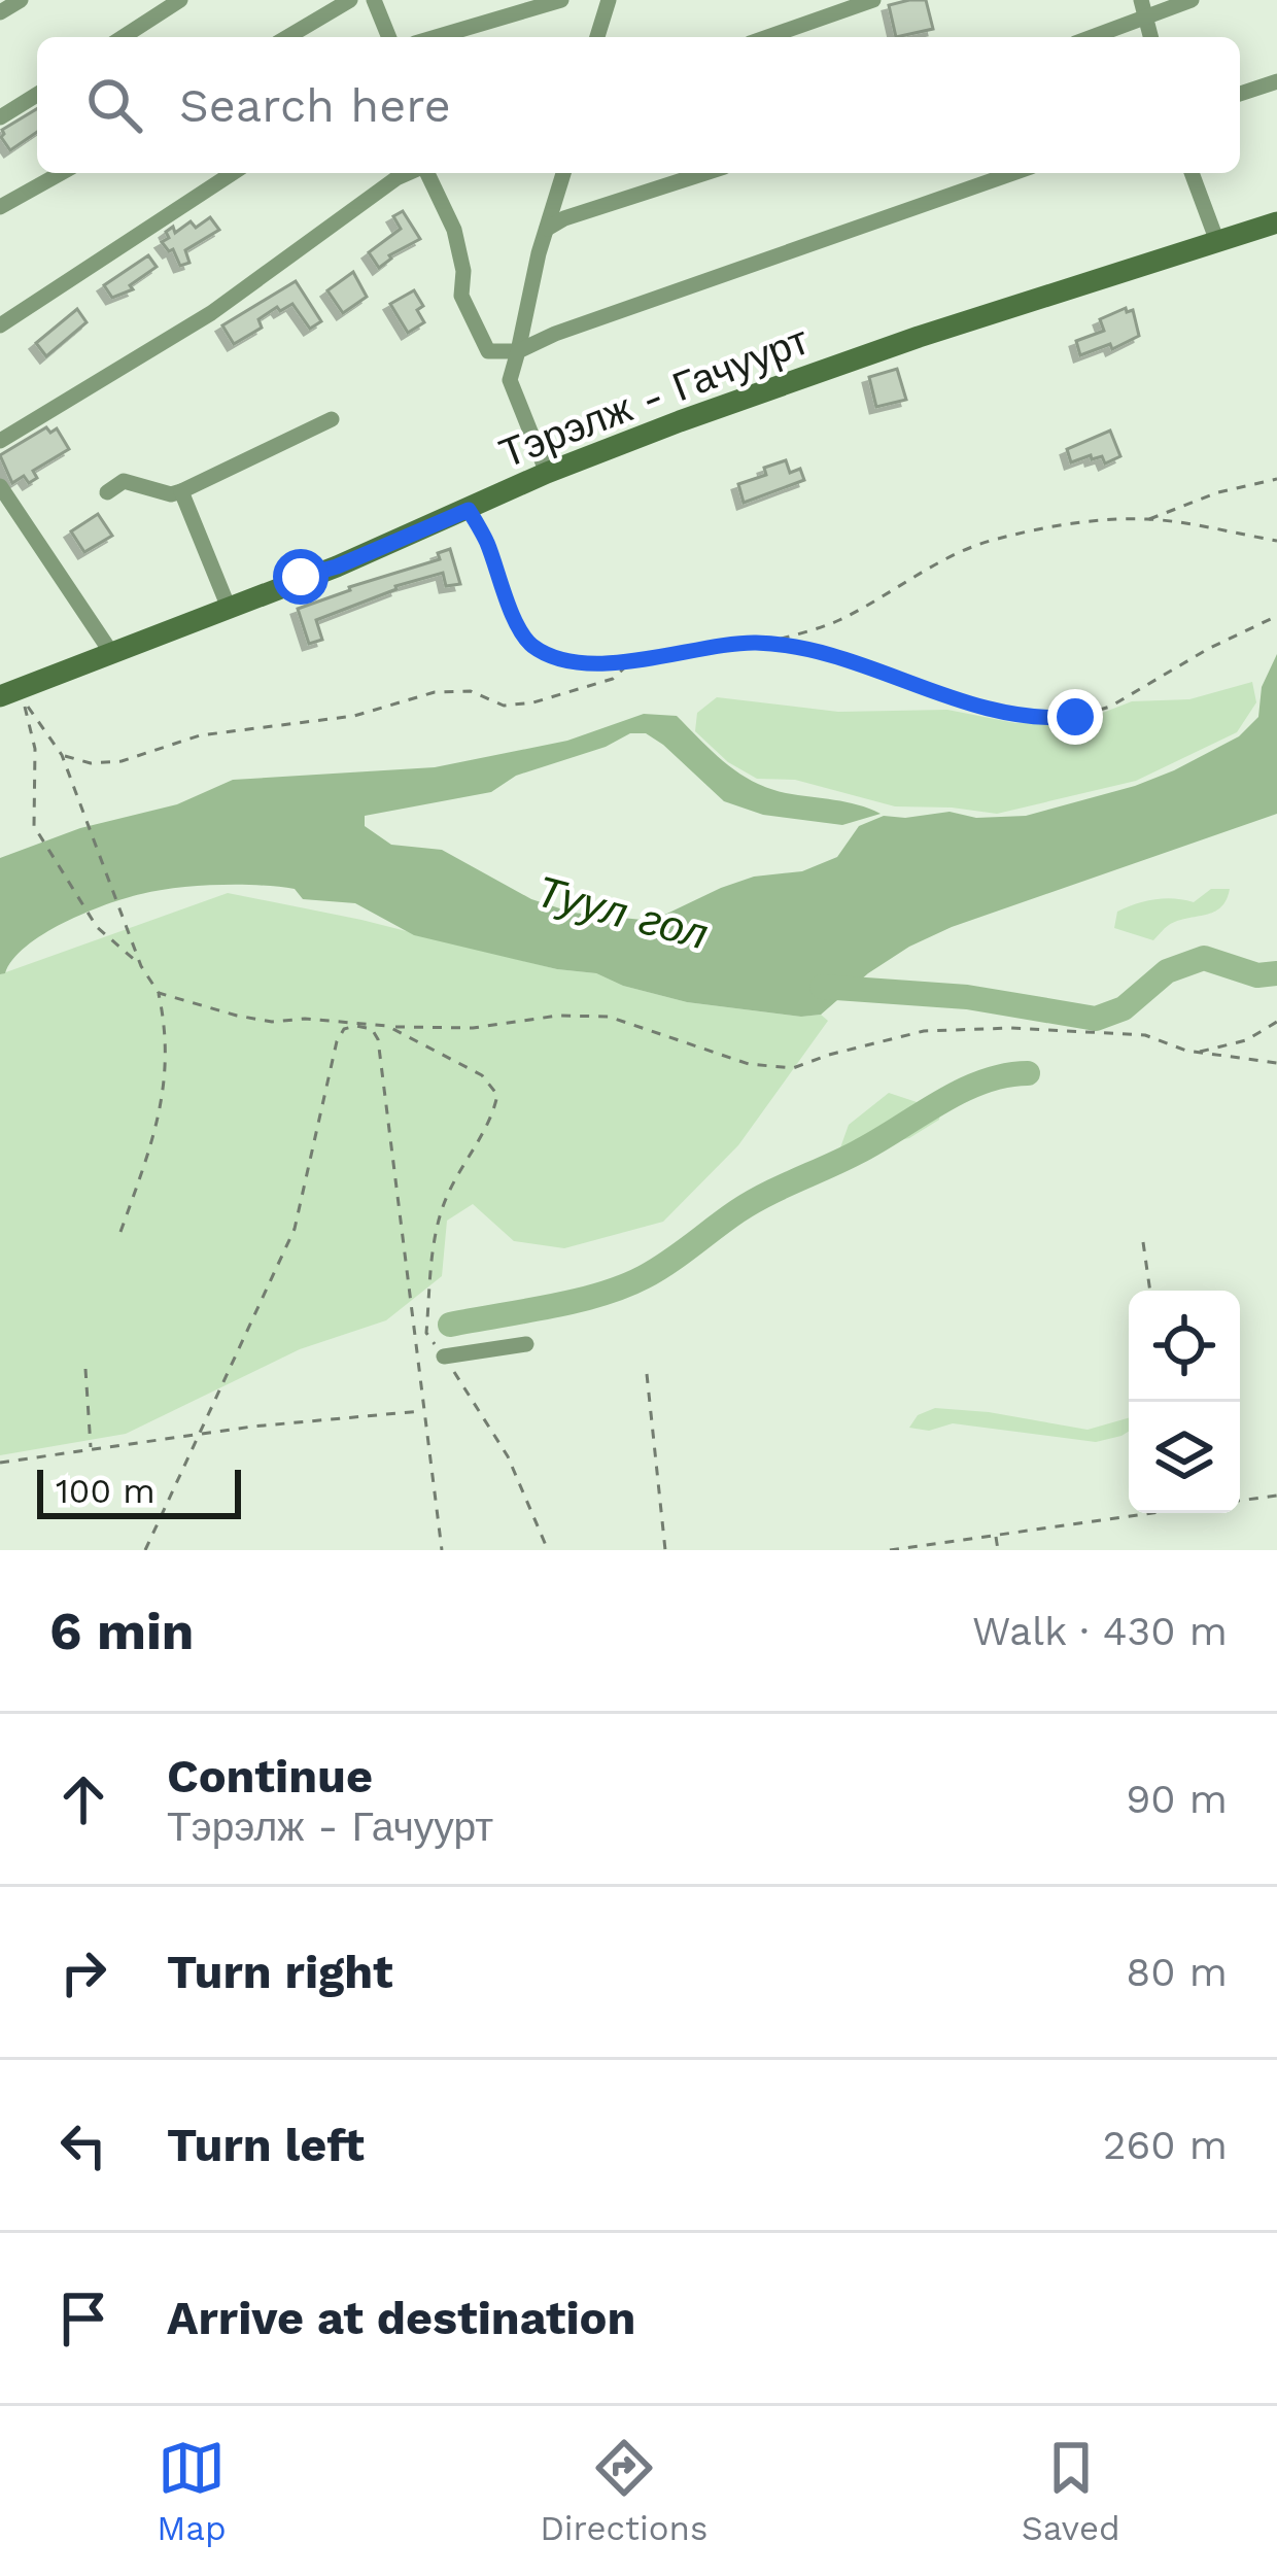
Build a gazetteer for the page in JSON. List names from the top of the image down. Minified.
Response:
{"streets":{"main road":["Тэрэлж - Гачуурт"]},"water":["Туул гол"],"scale_bar":"100 m","page":{"search":"Search here","scale":"100 m","heading":["6 min","Walk · 430 m"],"list":[["Continue","Тэрэлж - Гачуурт","90 m"],["Turn right","80 m"],["Turn left","260 m"],"Arrive at destination"],"nav":["Map","Directions","Saved"]}}
